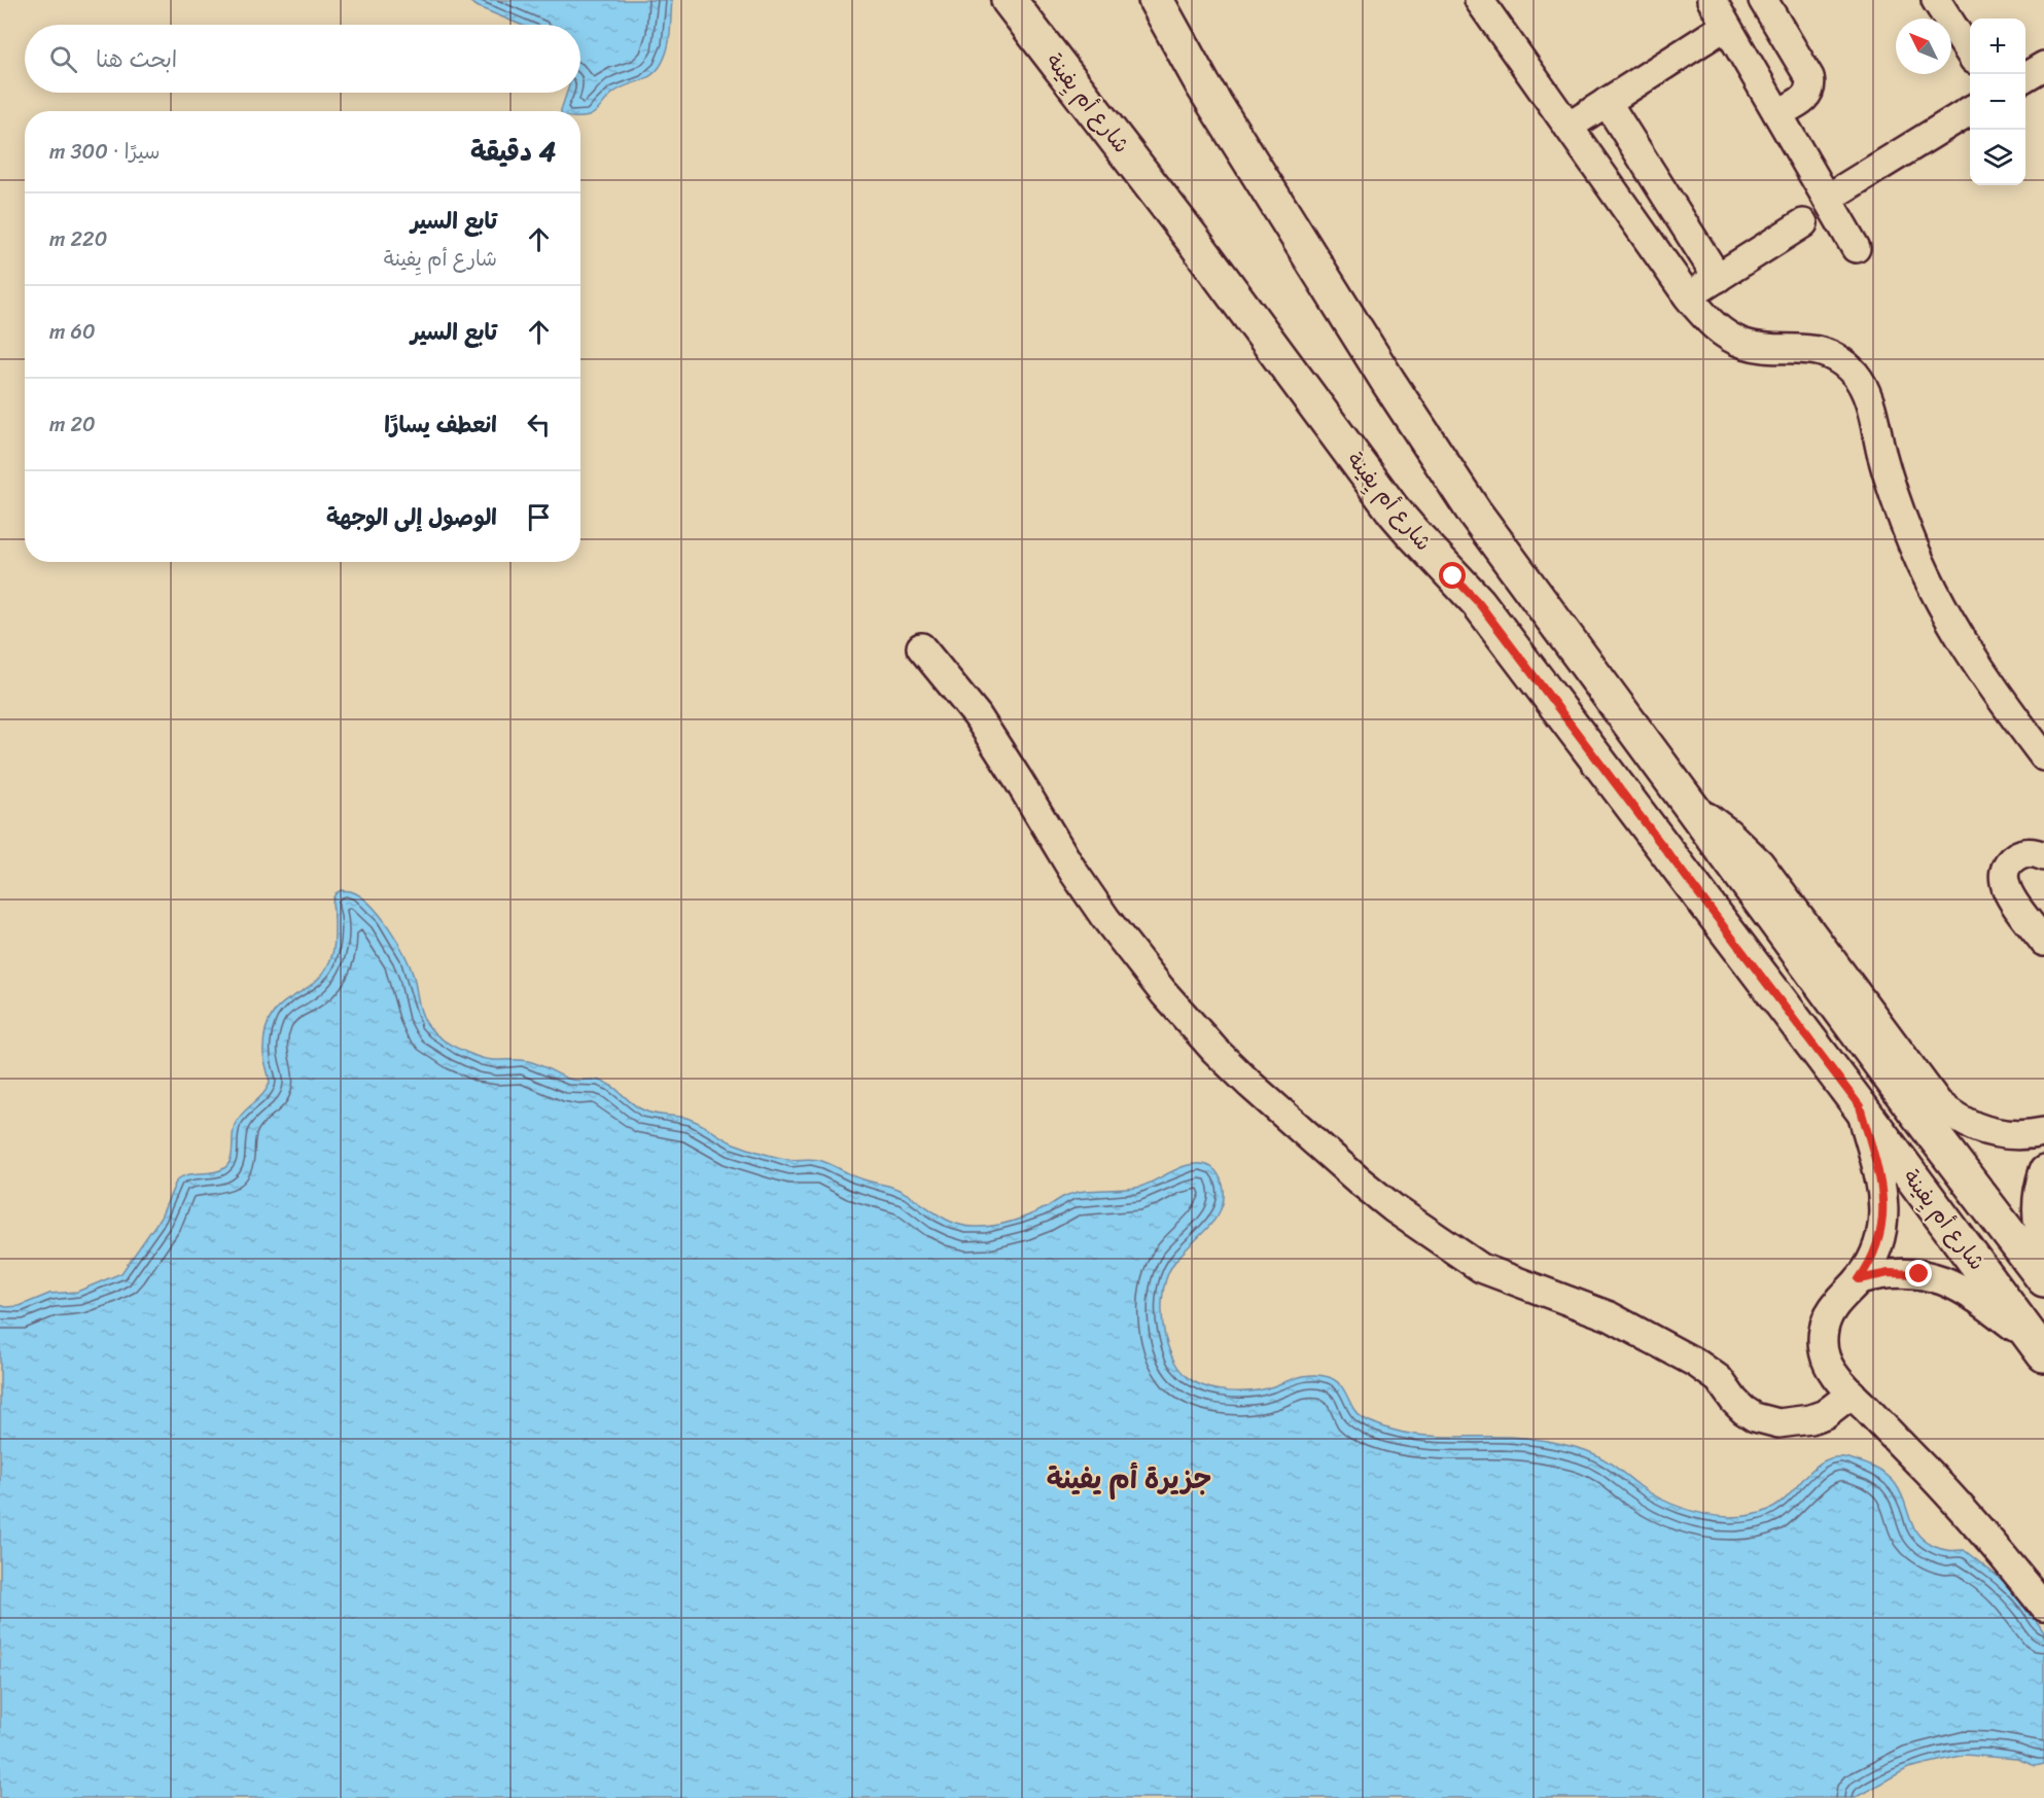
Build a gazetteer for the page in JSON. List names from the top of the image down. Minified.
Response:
{"streets":{"main road":["شارع أم يِفينة"]},"districts":["جزيرة أم يفينة"],"north":"top left","page":{"map_buttons":["+","−"],"search":"ابحث هنا","heading":["4 دقيقة","سيرًا · 300 m"],"list":[["تابع السير","شارع أم يِفينة","220 m"],["تابع السير","60 m"],["انعطف يسارًا","20 m"],"الوصول إلى الوجهة"]}}
